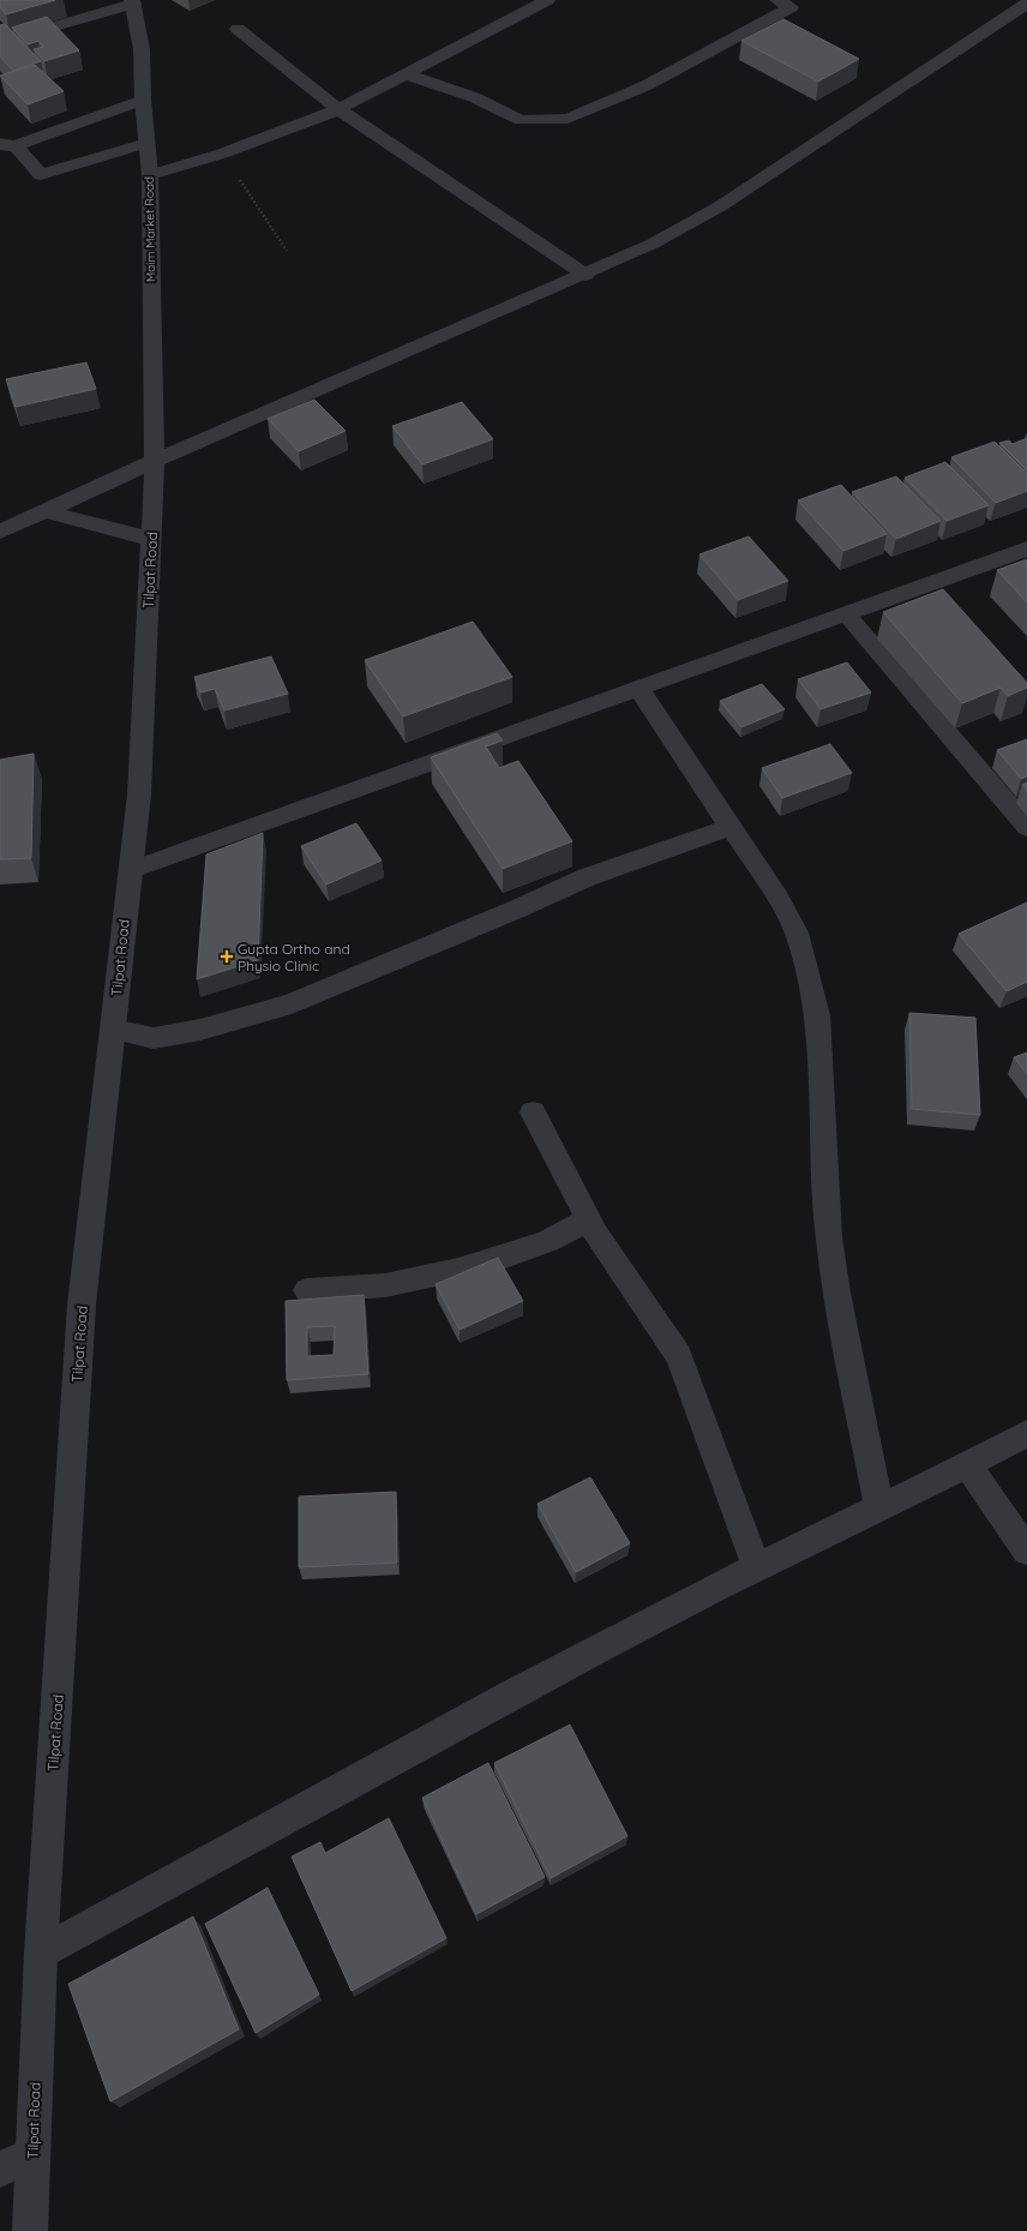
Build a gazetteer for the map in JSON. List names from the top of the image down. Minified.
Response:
{"streets":{"street":["Maim Market Road","Tilpat Road"]},"crossings":[["Maim Market Road","Tilpat Road"]],"places":{"health":["Gupta Ortho and Physio Clinic"]}}
